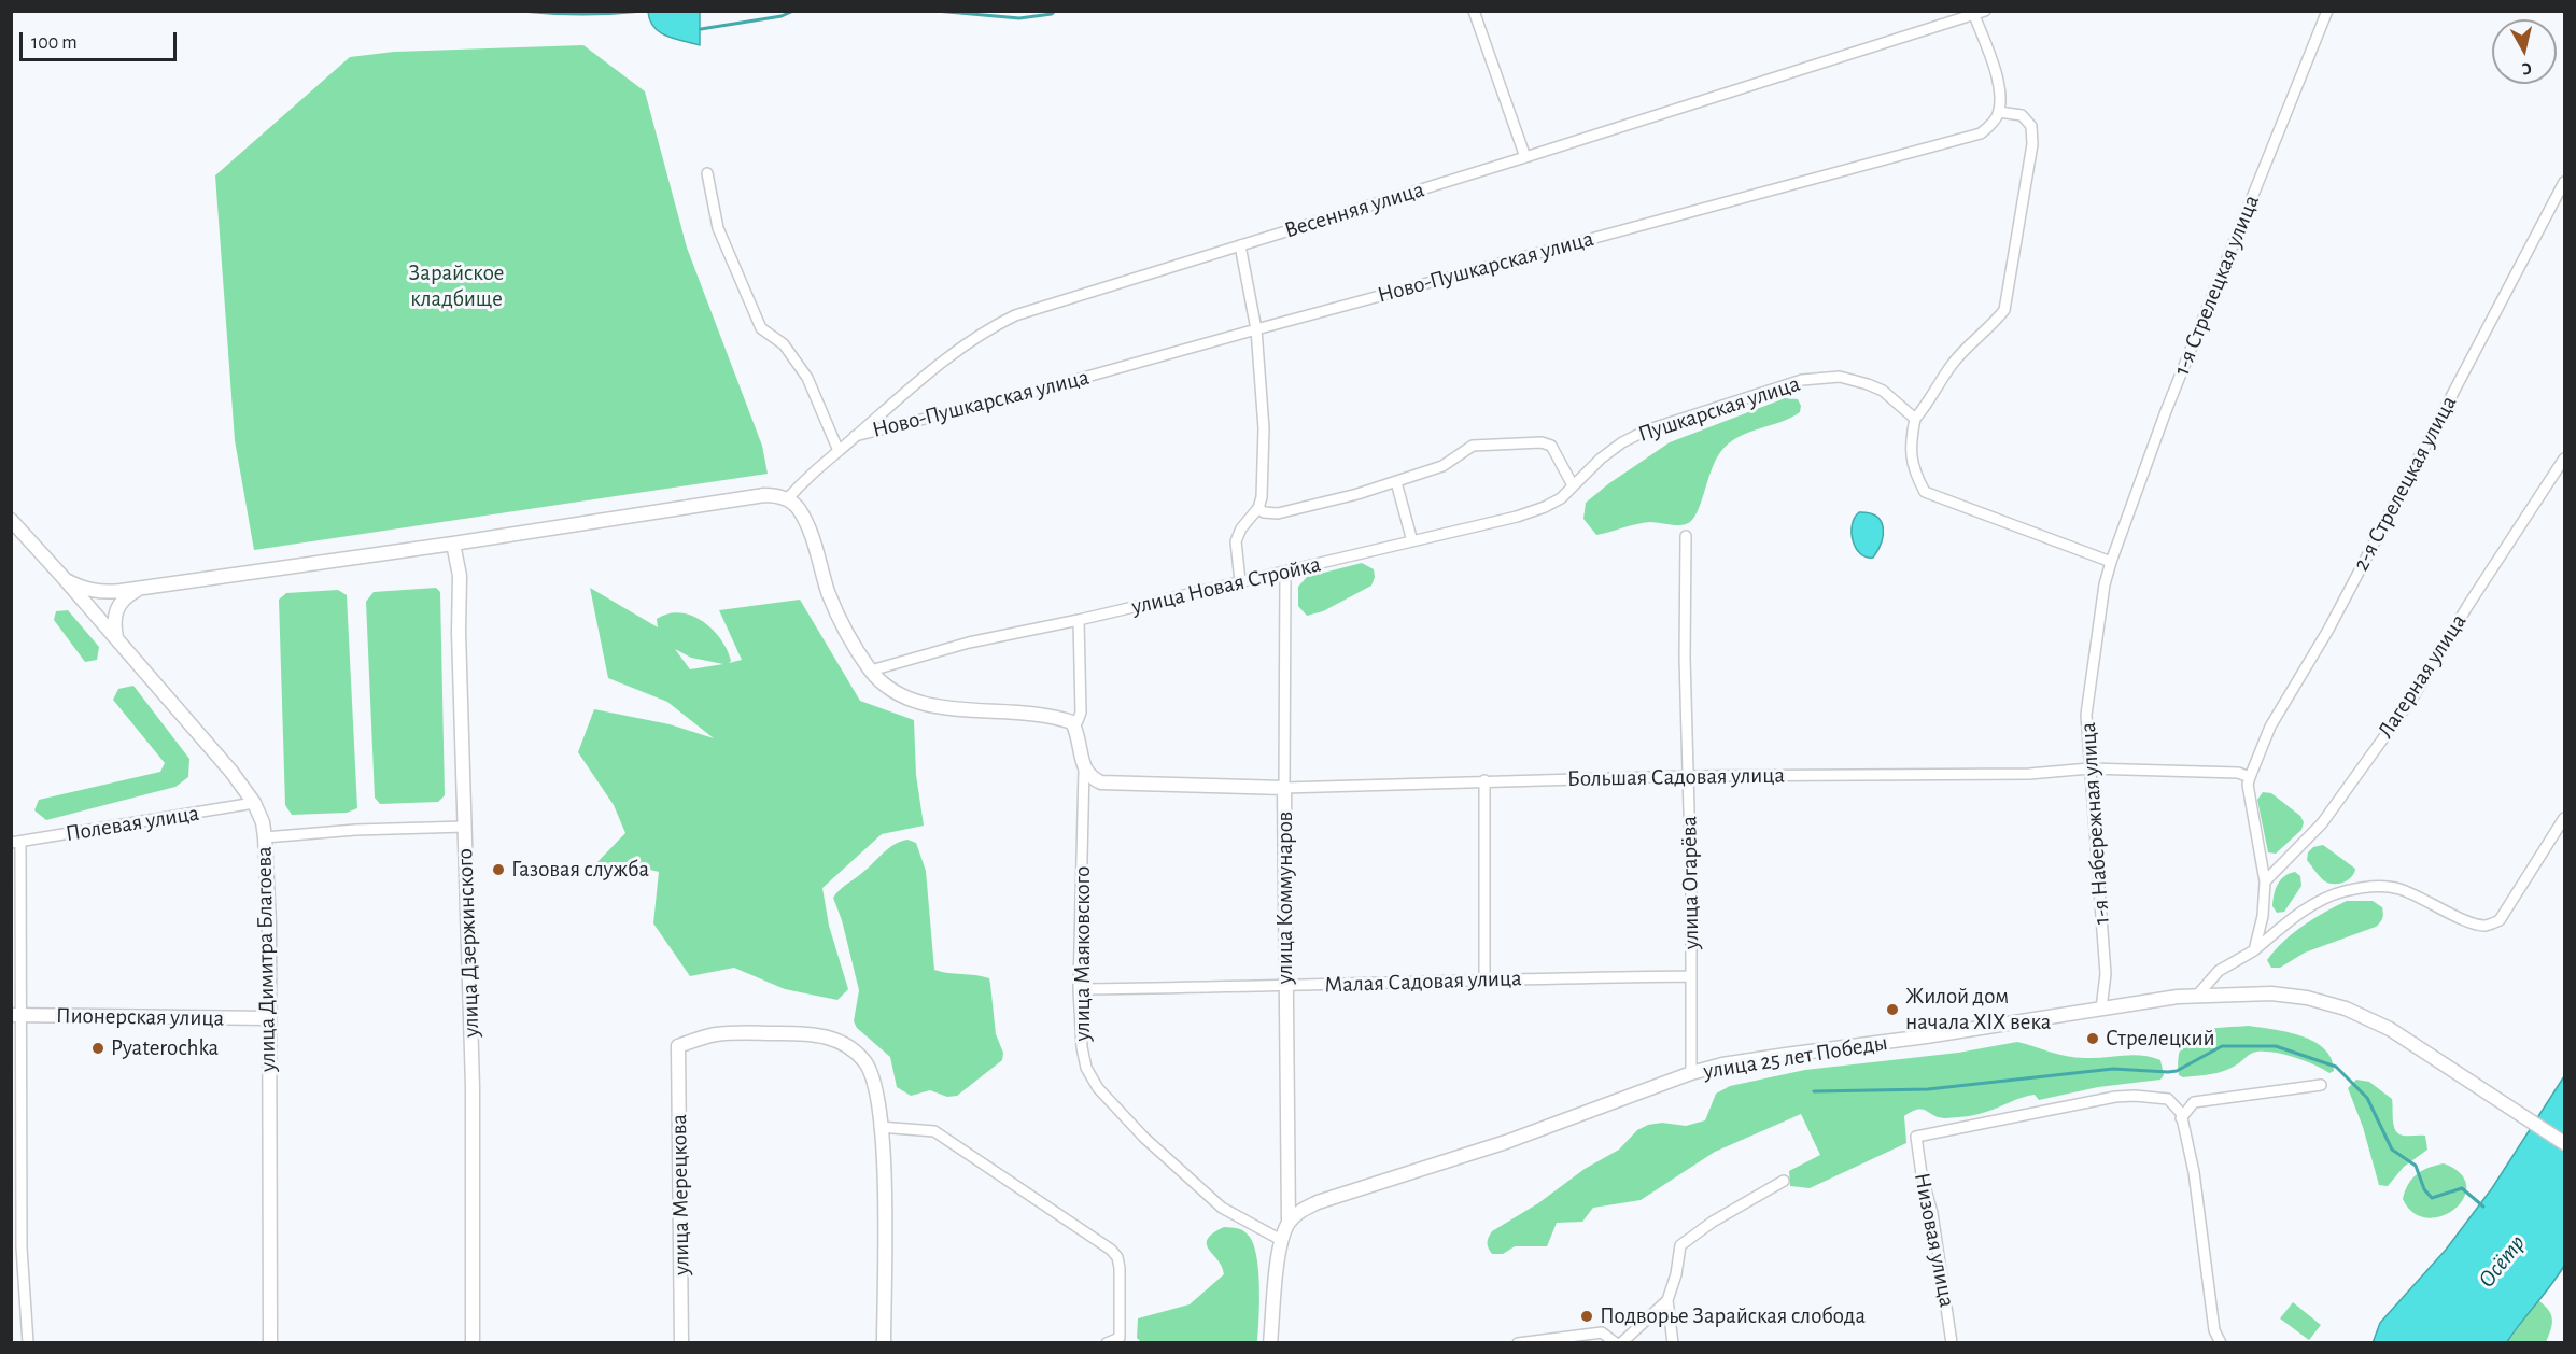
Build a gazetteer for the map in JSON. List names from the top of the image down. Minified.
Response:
{"streets":{"street":["Весенняя улица","Ново-Пушкарская улица","1-я Стрелецкая улица","Пушкарская улица","2-я Стрелецкая улица","улица Новая Стройка","Лагерная улица","Большая Садовая улица","Полевая улица","1-я Набережная улица","улица Огарёва","улица Коммунаров","улица Дзержинского","улица Маяковского","улица Димитра Благоева","Малая Садовая улица","Пионерская улица","улица 25 лет Победы","улица Мерецкова","Низовая улица"]},"crossings":[["Весенняя улица","Ново-Пушкарская улица"],["1-я Стрелецкая улица","1-я Набережная улица"],["Пушкарская улица","улица Новая Стройка"],["2-я Стрелецкая улица","Большая Садовая улица"],["улица Новая Стройка","улица Коммунаров"],["Большая Садовая улица","1-я Набережная улица"],["Большая Садовая улица","улица Огарёва"],["Большая Садовая улица","улица Коммунаров"],["Большая Садовая улица","улица Маяковского"],["Полевая улица","улица Димитра Благоева"],["1-я Набережная улица","улица 25 лет Победы"],["улица Огарёва","Малая Садовая улица"],["улица Огарёва","улица 25 лет Победы"],["улица Коммунаров","Малая Садовая улица"],["улица Коммунаров","улица 25 лет Победы"],["улица Маяковского","Малая Садовая улица"],["улица Димитра Благоева","Пионерская улица"]],"water":["Осётр"],"parks":["Зарайское кладбище"],"places":["Газовая служба","Жилой дом начала XIX века","Стрелецкий","Pyaterochka","Подворье Зарайская слобода"],"scale_bar":"100 m","north":"bottom"}
